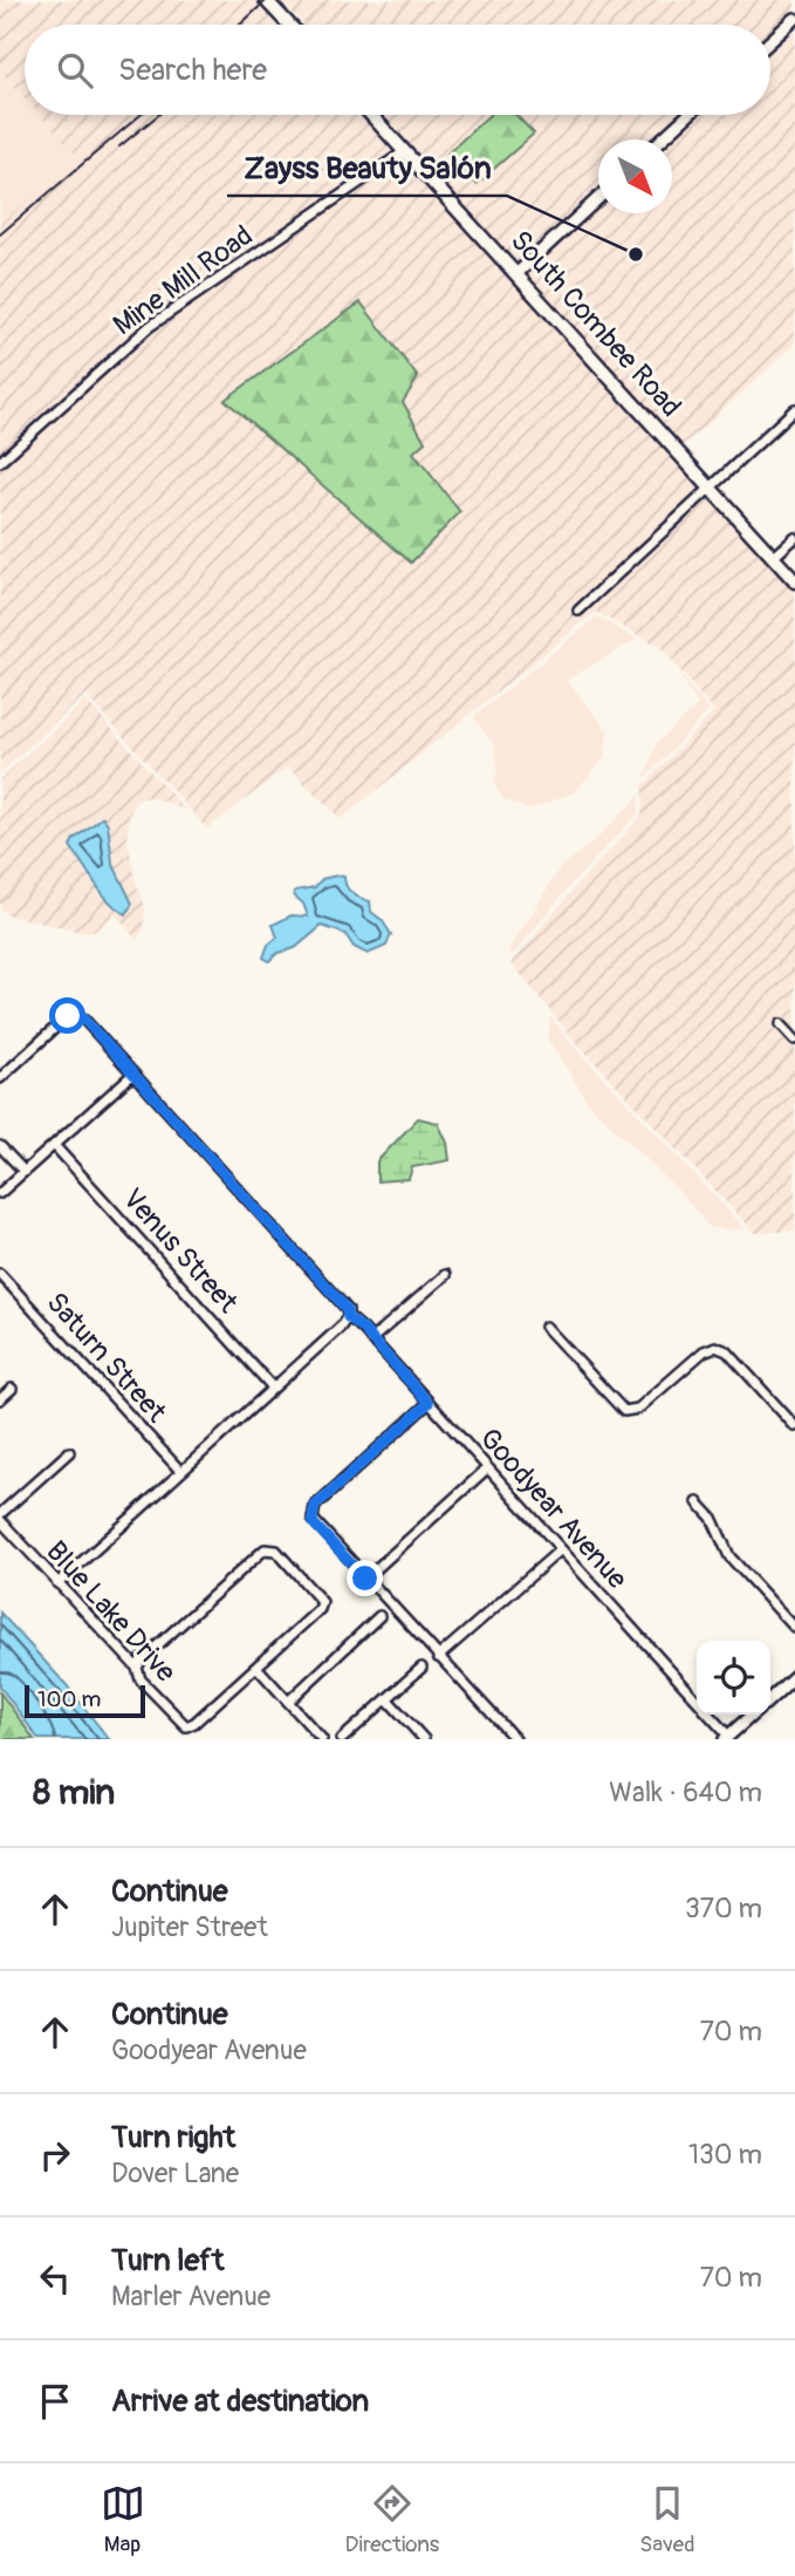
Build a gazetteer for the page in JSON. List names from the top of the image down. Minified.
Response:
{"streets":{"main road":["South Combee Road"],"street":["Mine Mill Road","Venus Street","Saturn Street","Goodyear Avenue","Blue Lake Drive"]},"crossings":[["Mine Mill Road","South Combee Road"]],"places":["Zayss Beauty Salón"],"scale_bar":"100 m","north":"bottom right","page":{"search":"Search here","scale":"100 m","heading":["8 min","Walk · 640 m"],"list":[["Continue","Jupiter Street","370 m"],["Continue","Goodyear Avenue","70 m"],["Turn right","Dover Lane","130 m"],["Turn left","Marler Avenue","70 m"],"Arrive at destination"],"nav":["Map","Directions","Saved"]}}
